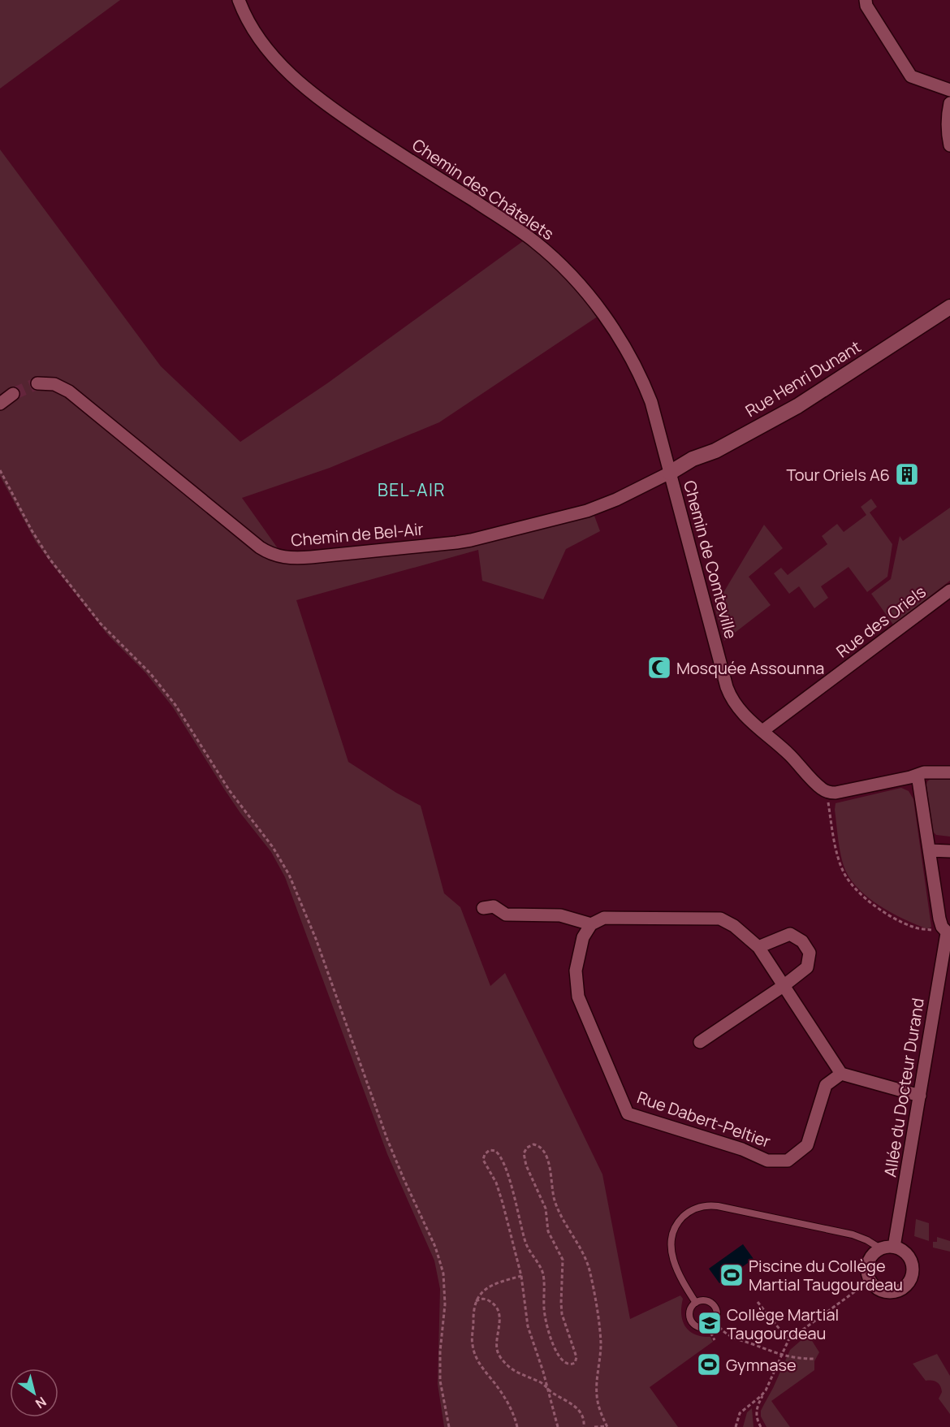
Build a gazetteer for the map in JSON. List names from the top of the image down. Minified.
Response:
{"streets":{"street":["Chemin des Châtelets","Rue Henri Dunant","Chemin de Bel-Air","Chemin de Comteville","Rue des Oriels","Allée du Docteur Durand","Rue Dabert-Peltier"]},"crossings":[["Chemin des Châtelets","Rue Henri Dunant"],["Chemin des Châtelets","Chemin de Bel-Air"],["Chemin des Châtelets","Chemin de Comteville"],["Rue Henri Dunant","Chemin de Bel-Air"],["Rue Henri Dunant","Chemin de Comteville"],["Chemin de Bel-Air","Chemin de Comteville"],["Chemin de Comteville","Rue des Oriels"]],"districts":["BEL-AIR"],"places":{"building":["Tour Oriels A6"],"mosque":["Mosquée Assounna"],"sports":["Piscine du Collège Martial Taugourdeau","Gymnase"],"school or university":["Collège Martial Taugourdeau"]},"north":"bottom right"}
